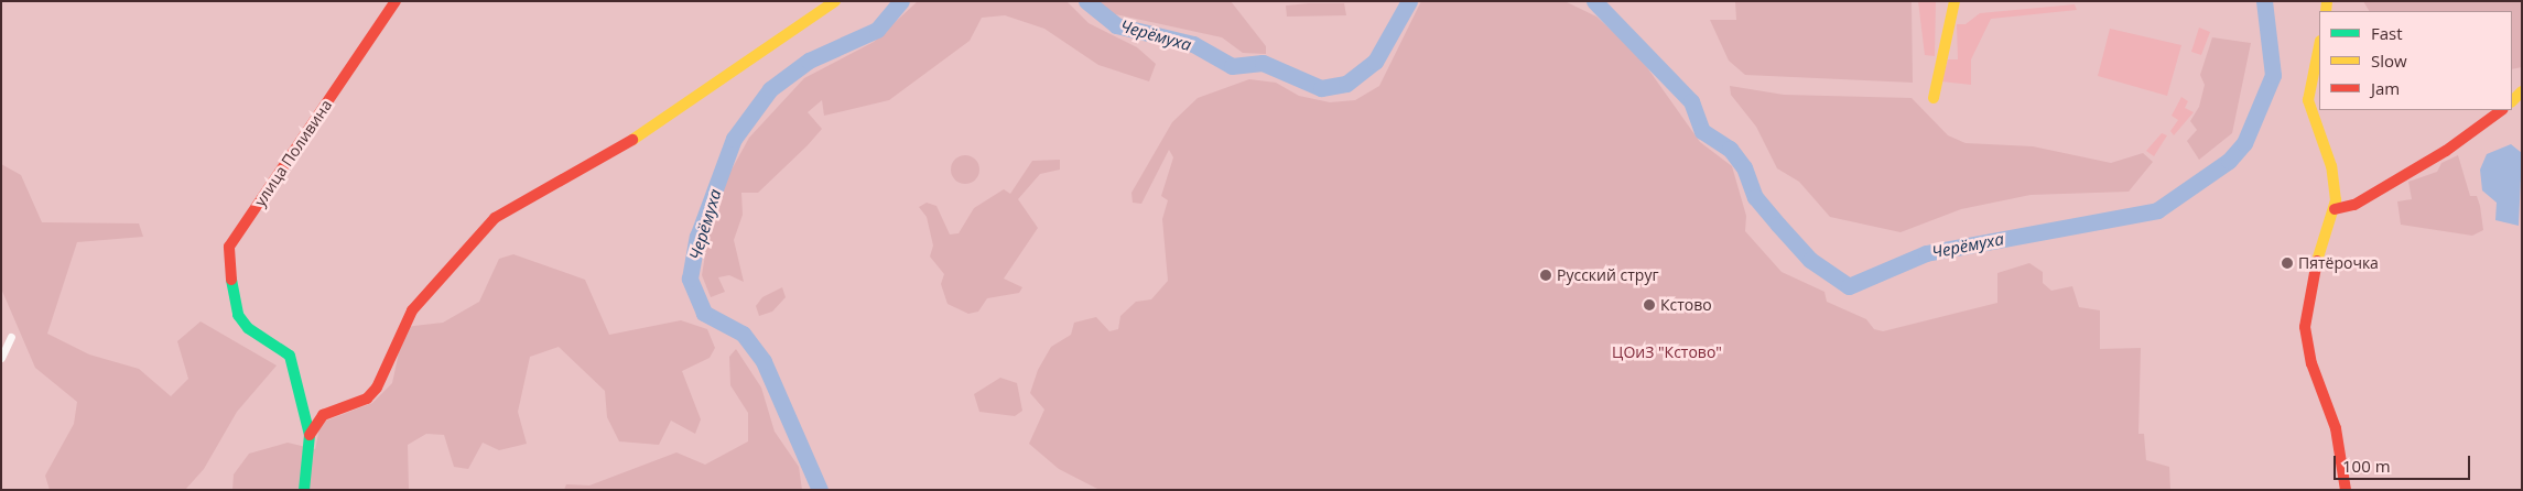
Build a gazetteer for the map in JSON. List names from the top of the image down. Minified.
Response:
{"streets":{"street":["улица Поливина"]},"water":["Черёмуха"],"parks":["ЦОиЗ \"Кстово\""],"places":["Пятёрочка","Русский струг","Кстово"],"legend":["Fast","Slow","Jam"],"scale_bar":"100 m"}
